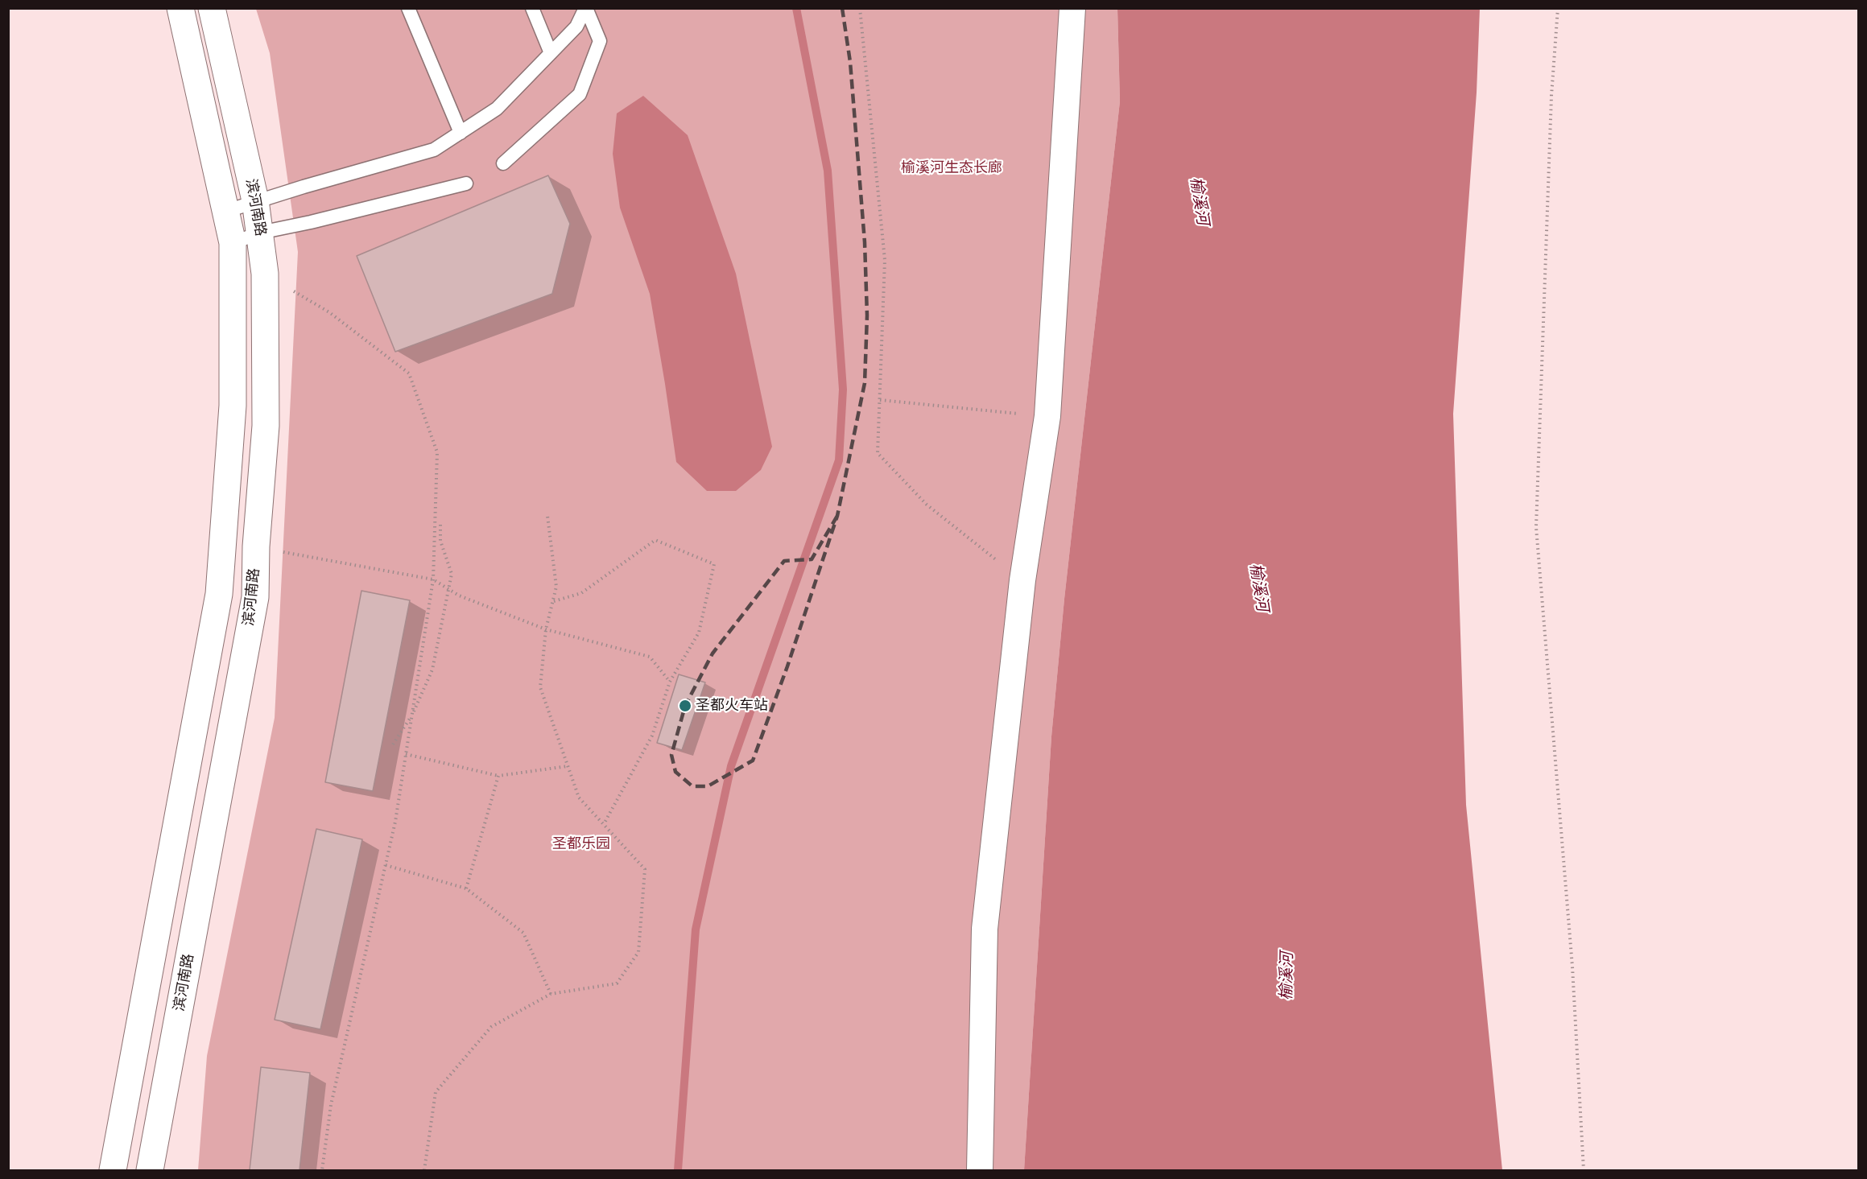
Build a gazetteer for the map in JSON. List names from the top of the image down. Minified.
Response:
{"streets":{"main road":["滨河南路"]},"water":["榆溪河"],"parks":["榆溪河生态长廊","圣都乐园"],"places":["圣都火车站"]}
